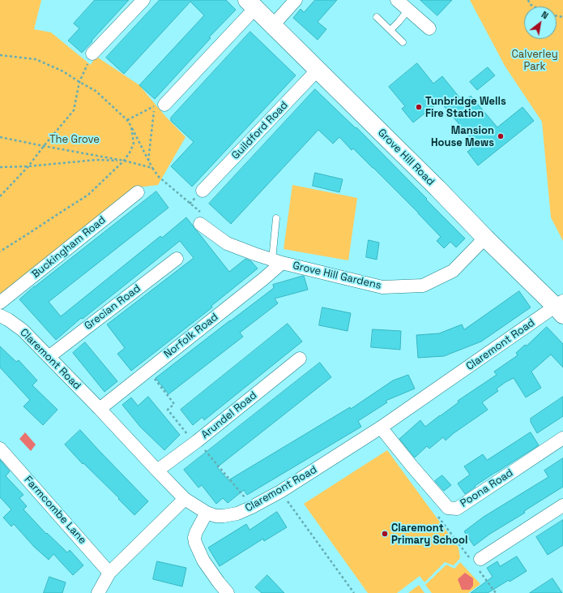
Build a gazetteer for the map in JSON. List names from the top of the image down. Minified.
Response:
{"streets":{"main road":["Grove Hill Road"],"street":["Guildford Road","Buckingham Road","Grove Hill Gardens","Grecian Road","Norfolk Road","Claremont Road","Arundel Road","Poona Road","Farmcombe Lane"]},"crossings":[["Guildford Road","Grove Hill Road"],["Grove Hill Road","Grove Hill Gardens"],["Grove Hill Road","Claremont Road"],["Grove Hill Gardens","Norfolk Road"],["Grecian Road","Claremont Road"],["Norfolk Road","Claremont Road"],["Claremont Road","Arundel Road"],["Claremont Road","Poona Road"]],"parks":["Calverley Park","The Grove"],"places":["Tunbridge Wells Fire Station","Mansion House Mews","Claremont Primary School"],"north":"top right"}
